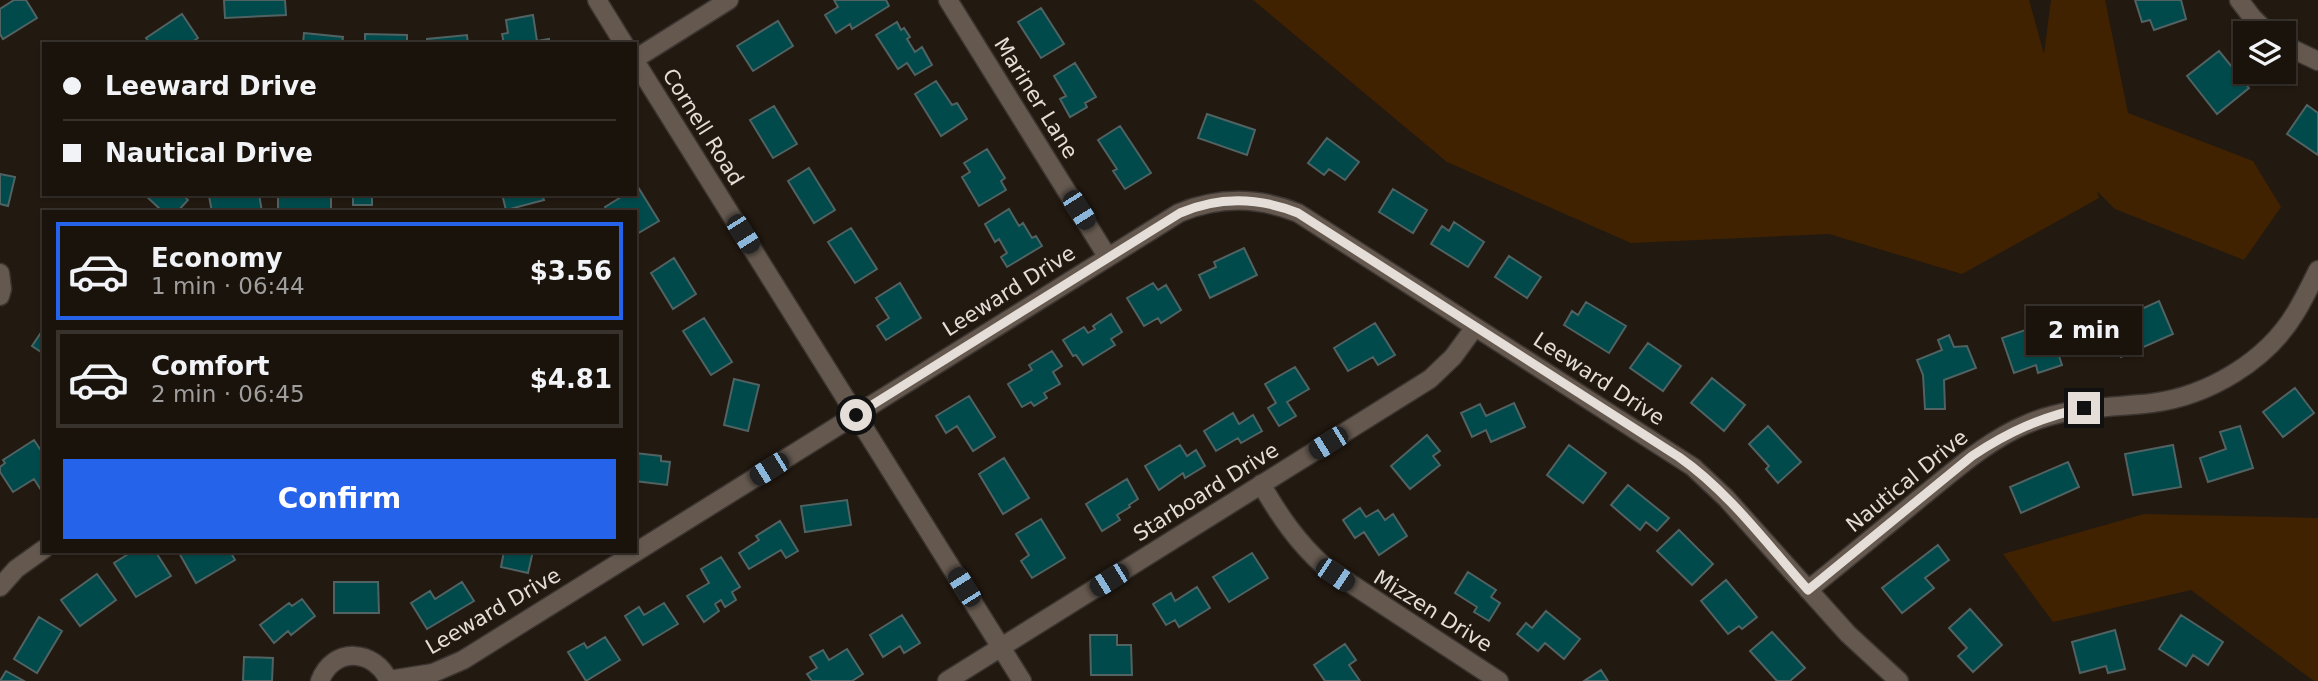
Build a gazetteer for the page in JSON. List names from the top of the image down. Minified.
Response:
{"streets":{"street":["Mariner Lane","Cornell Road","Leeward Drive","Nautical Drive","Starboard Drive","Mizzen Drive"]},"crossings":[["Mariner Lane","Leeward Drive"],["Cornell Road","Leeward Drive"],["Cornell Road","Starboard Drive"],["Leeward Drive","Nautical Drive"],["Leeward Drive","Starboard Drive"],["Starboard Drive","Mizzen Drive"]],"page":{"banner":["Leeward Drive","Nautical Drive"],"list":[{"name":"Economy","note":"1 min · 06:44","value":"$3.56"},{"name":"Comfort","note":"2 min · 06:45","value":"$4.81"}],"bubble":"2 min","buttons":"Confirm"}}
